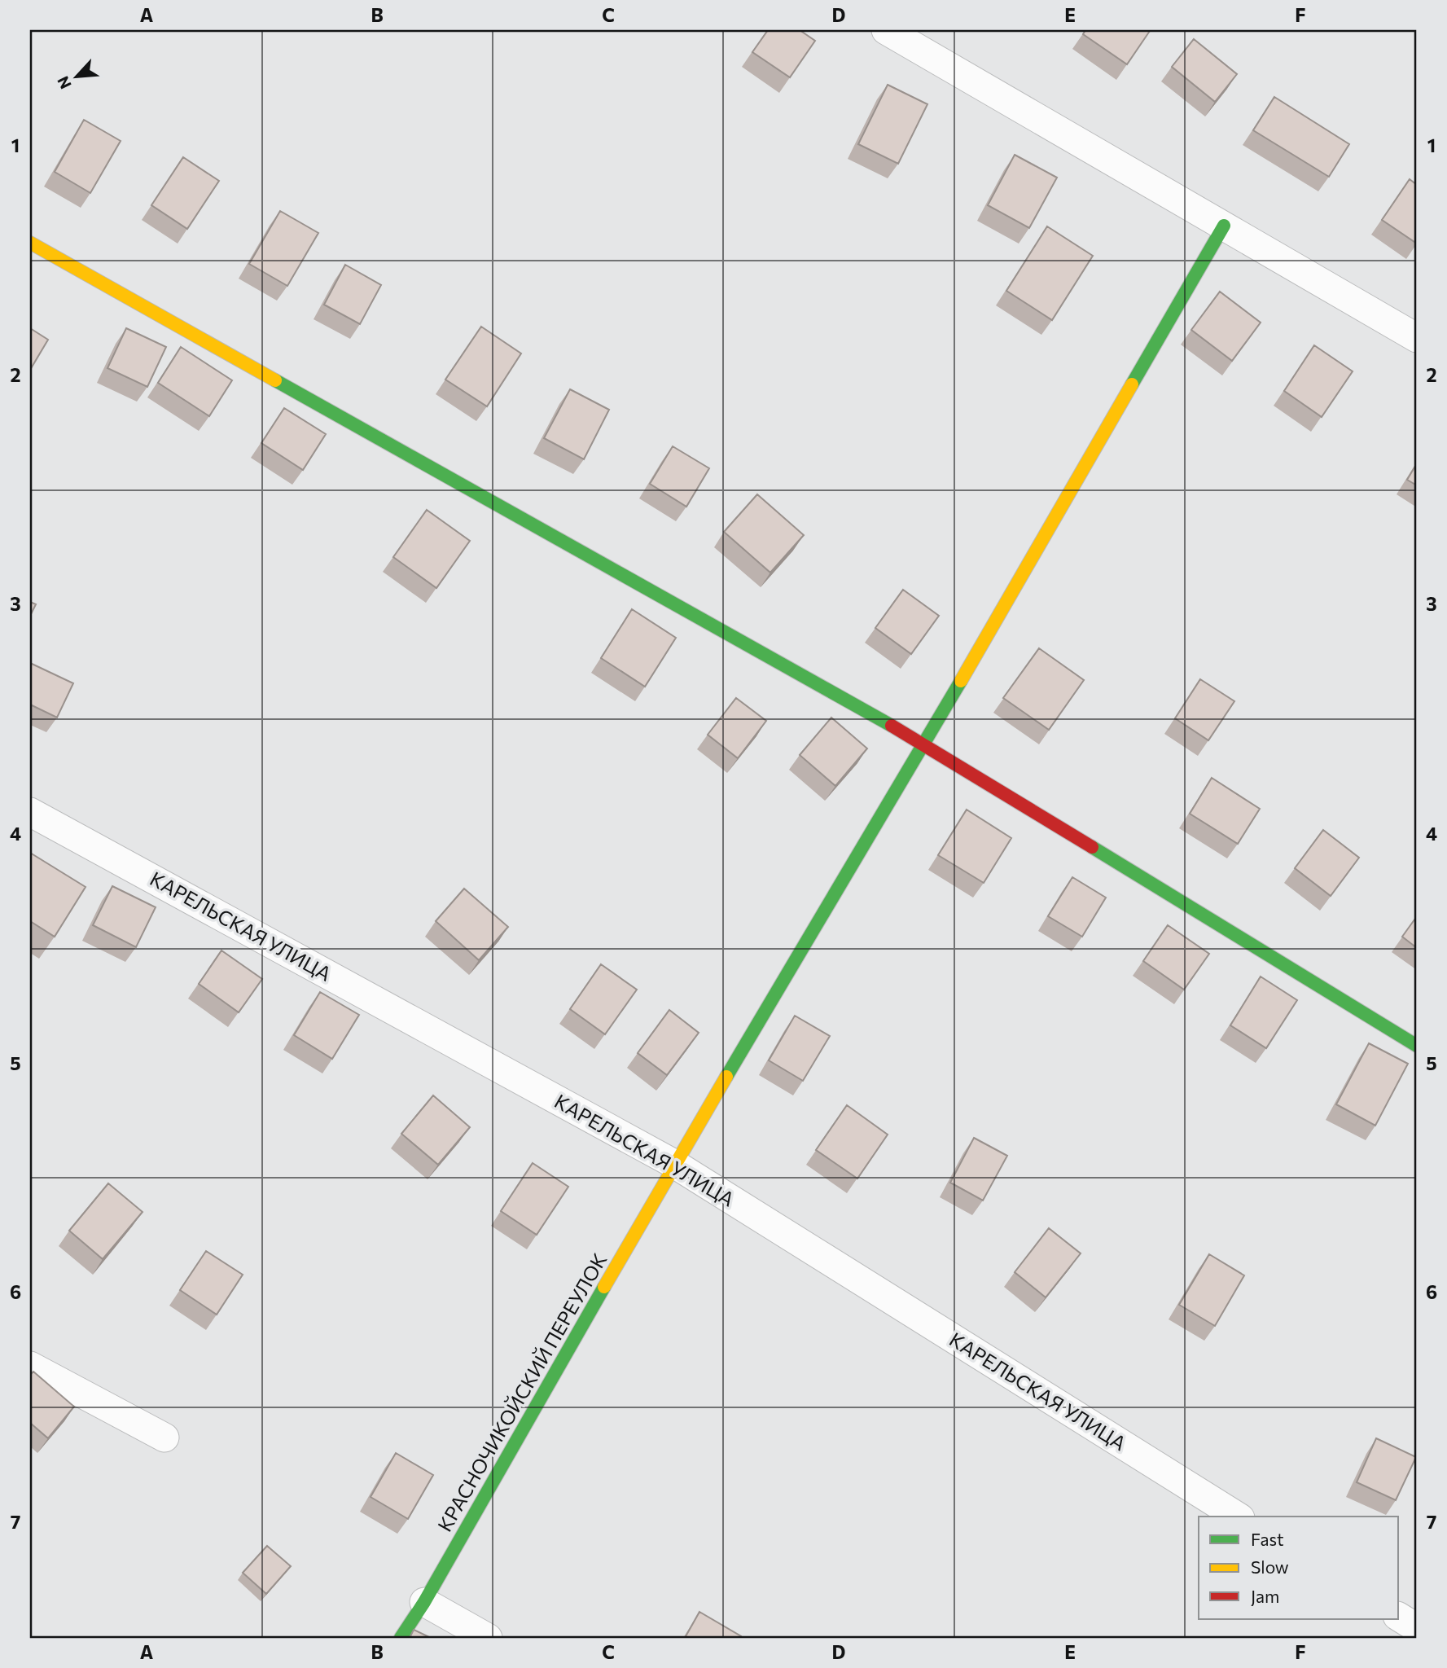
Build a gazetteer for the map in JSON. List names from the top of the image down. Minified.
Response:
{"streets":{"street":["КАРЕЛЬСКАЯ УЛИЦА","КРАСНОЧИКОЙСКИЙ ПЕРЕУЛОК"]},"crossings":[["КАРЕЛЬСКАЯ УЛИЦА","КРАСНОЧИКОЙСКИЙ ПЕРЕУЛОК"]],"legend":["Fast","Slow","Jam"],"north":"bottom left","grid":{"columns":["A","B","C","D","E","F"],"rows":["1","2","3","4","5","6","7"]}}
